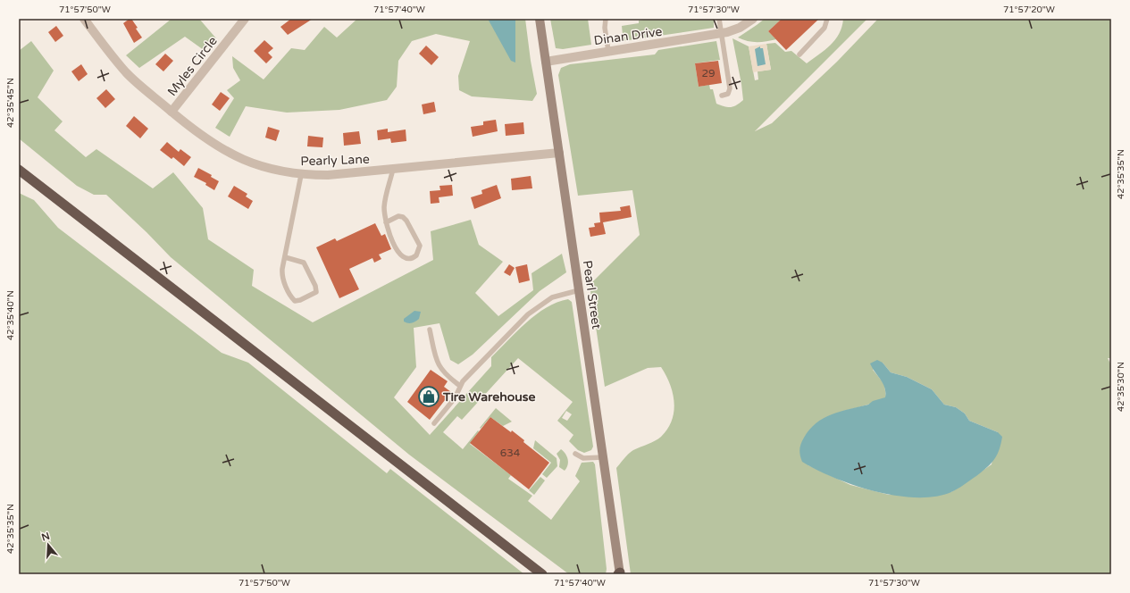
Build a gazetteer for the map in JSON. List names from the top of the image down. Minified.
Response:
{"streets":{"main road":["Pearl Street"],"street":["Dinan Drive","Myles Circle","Pearly Lane"]},"crossings":[["Dinan Drive","Pearl Street"],["Myles Circle","Pearly Lane"],["Pearly Lane","Pearl Street"]],"places":{"shop":["Tire Warehouse"]},"house_numbers":["29","634"],"north":"top","coordinates":["71°57'50\"W","71°57'40\"W","71°57'30\"W","71°57'20\"W","42°35'45\"N","42°35'35\"N","42°35'40\"N","42°35'30\"N"]}
